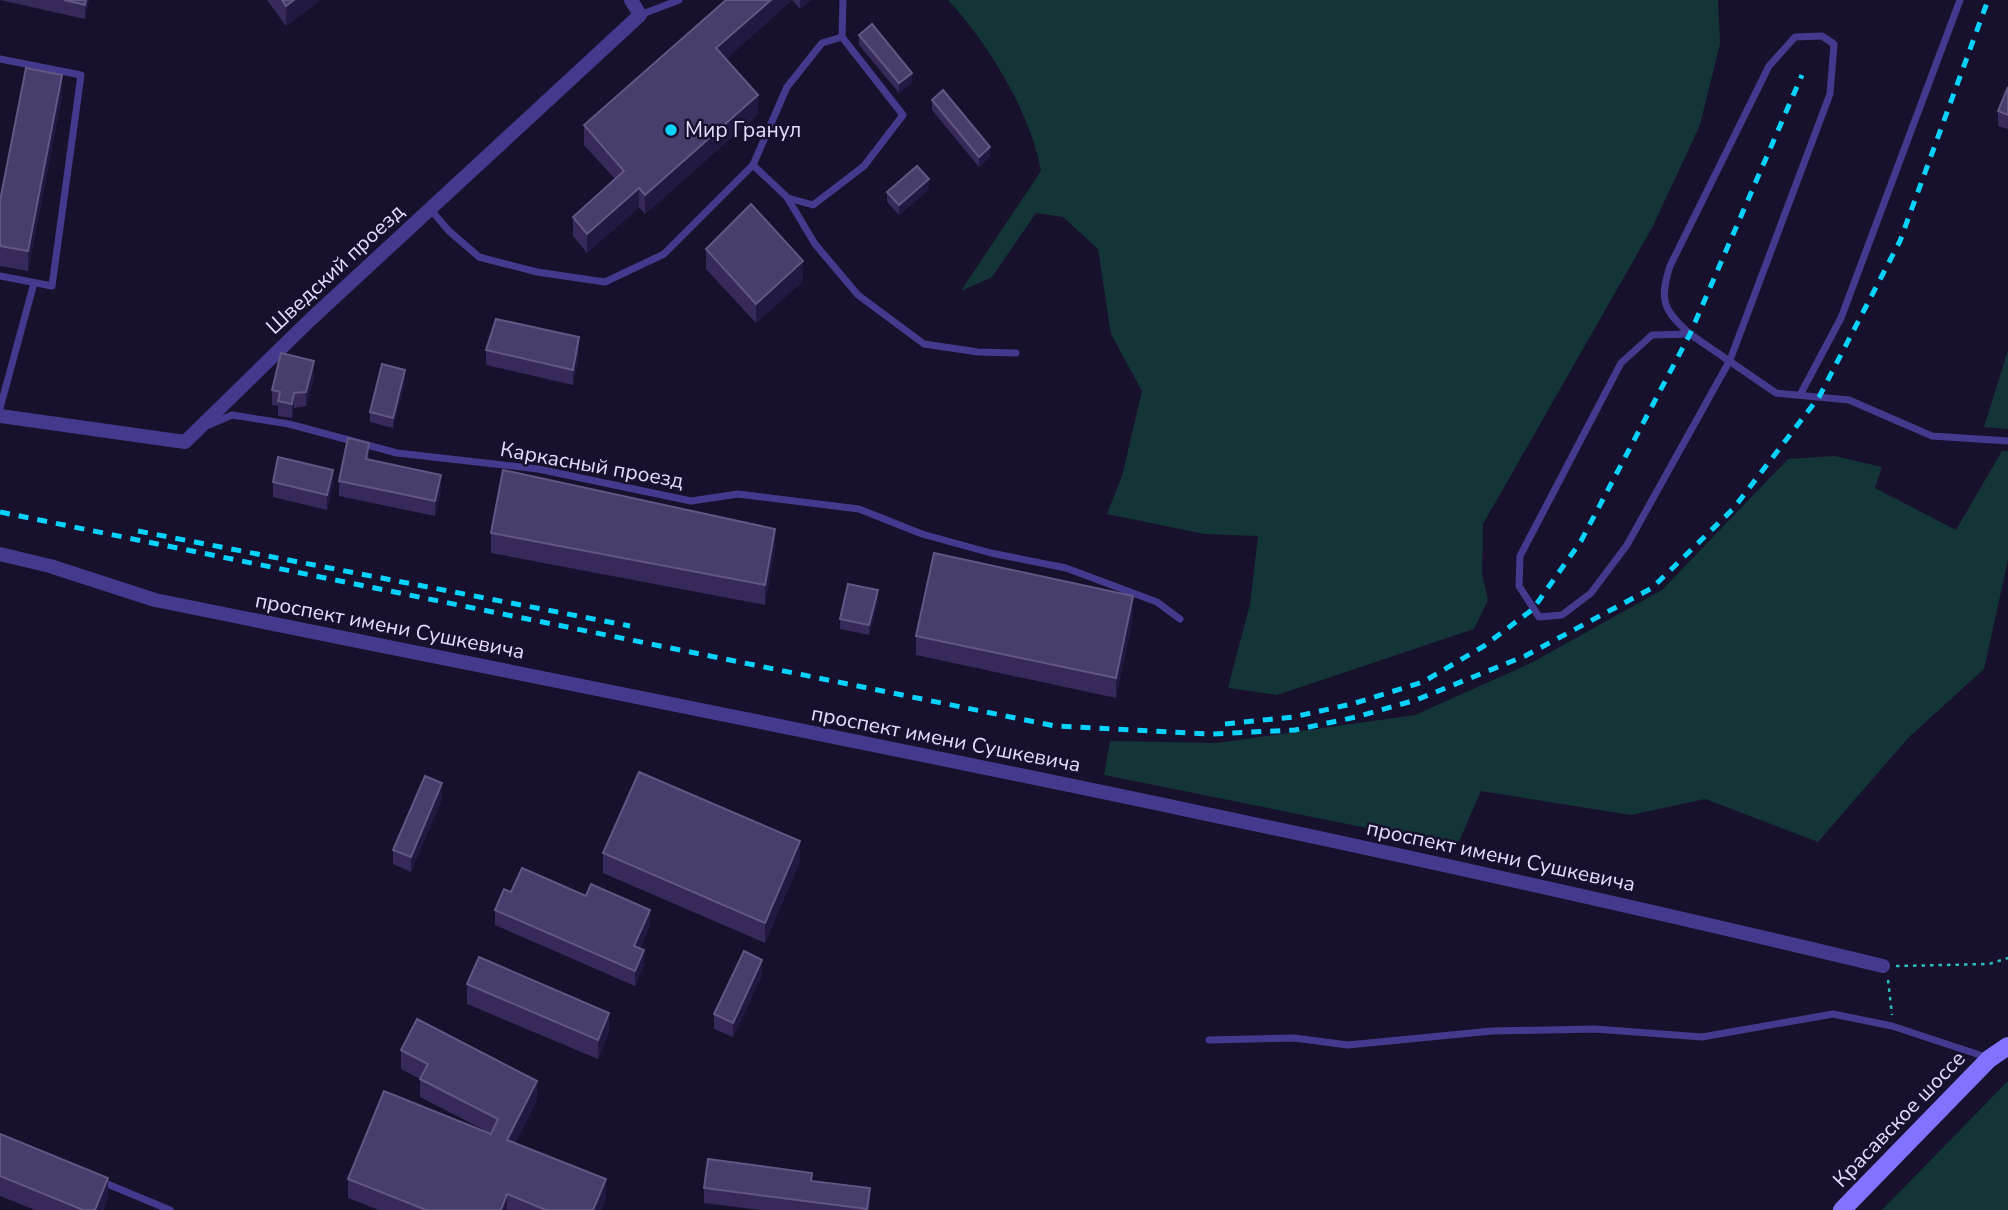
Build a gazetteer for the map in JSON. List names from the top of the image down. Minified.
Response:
{"streets":{"street":["Шведский проезд","проспект имени Сушкевича","Красавское шоссе"],"lane":["Каркасный проезд"]},"crossings":[["Шведский проезд","Каркасный проезд"]],"places":["Мир Гранул"]}
